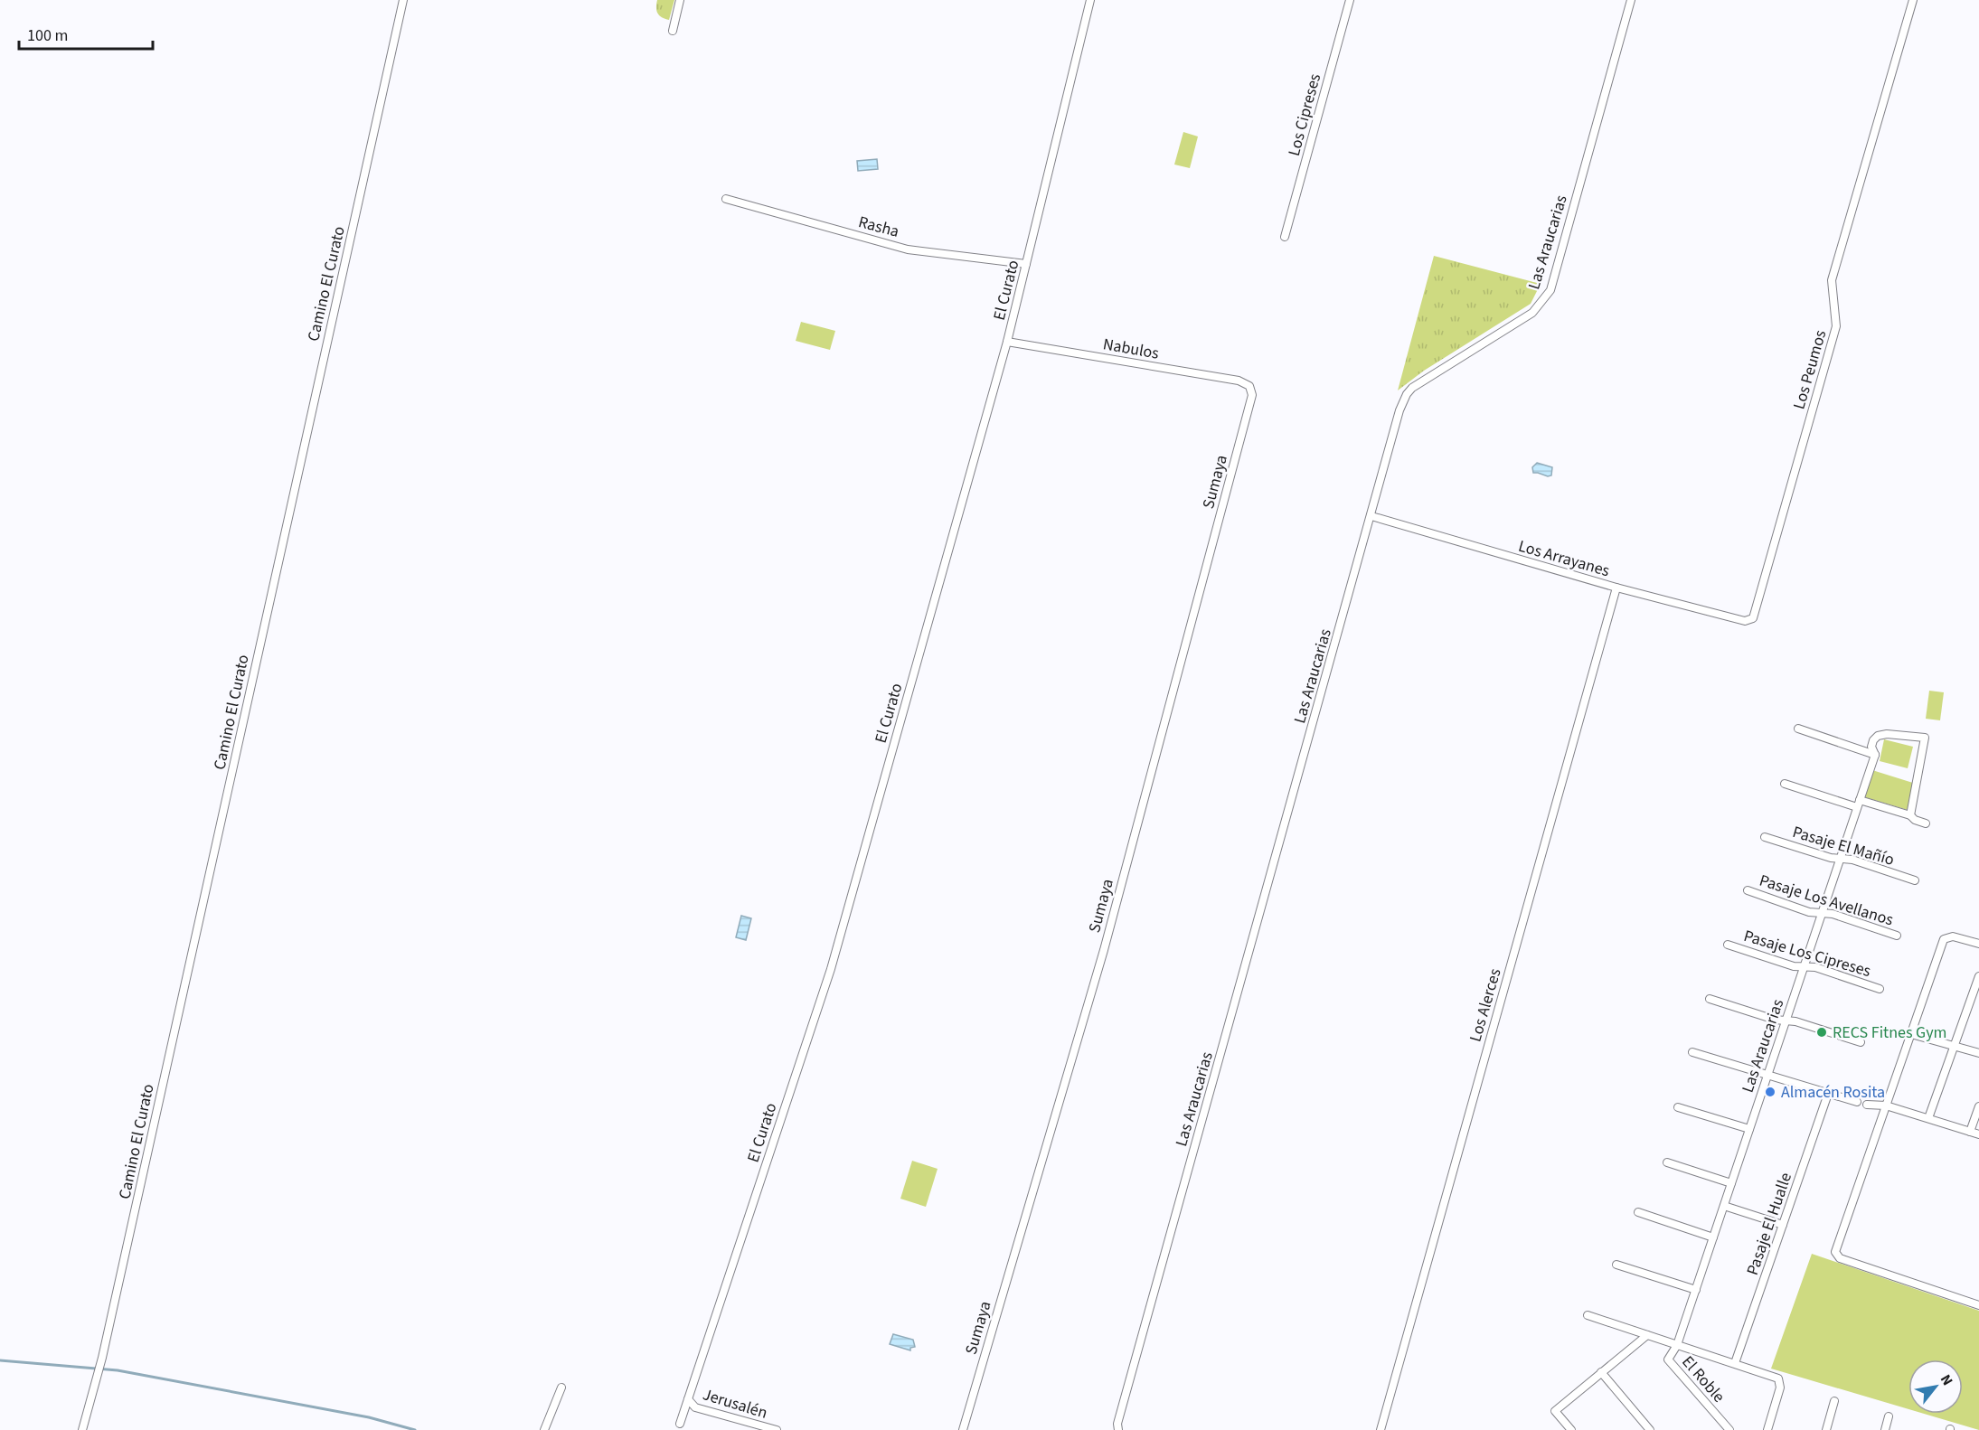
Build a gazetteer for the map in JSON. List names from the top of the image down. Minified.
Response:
{"streets":{"street":["Los Cipreses","Rasha","Las Araucarias","Camino El Curato","El Curato","Nabulos","Los Peumos","Sumaya","Los Arrayanes","Pasaje El Mañío","Pasaje Los Avellanos","Pasaje Los Cipreses","Los Alerces","Pasaje El Hualle","El Roble","Jerusalén"]},"crossings":[["Rasha","El Curato"],["Las Araucarias","Los Arrayanes"],["Las Araucarias","Pasaje El Mañío"],["Las Araucarias","Pasaje Los Avellanos"],["Las Araucarias","Pasaje Los Cipreses"],["Las Araucarias","El Roble"],["El Curato","Nabulos"],["El Curato","Jerusalén"],["Nabulos","Sumaya"],["Los Peumos","Los Arrayanes"],["Los Arrayanes","Los Alerces"]],"places":["RECS Fitnes Gym","Almacén Rosita"],"scale_bar":"100 m","north":"top right"}
